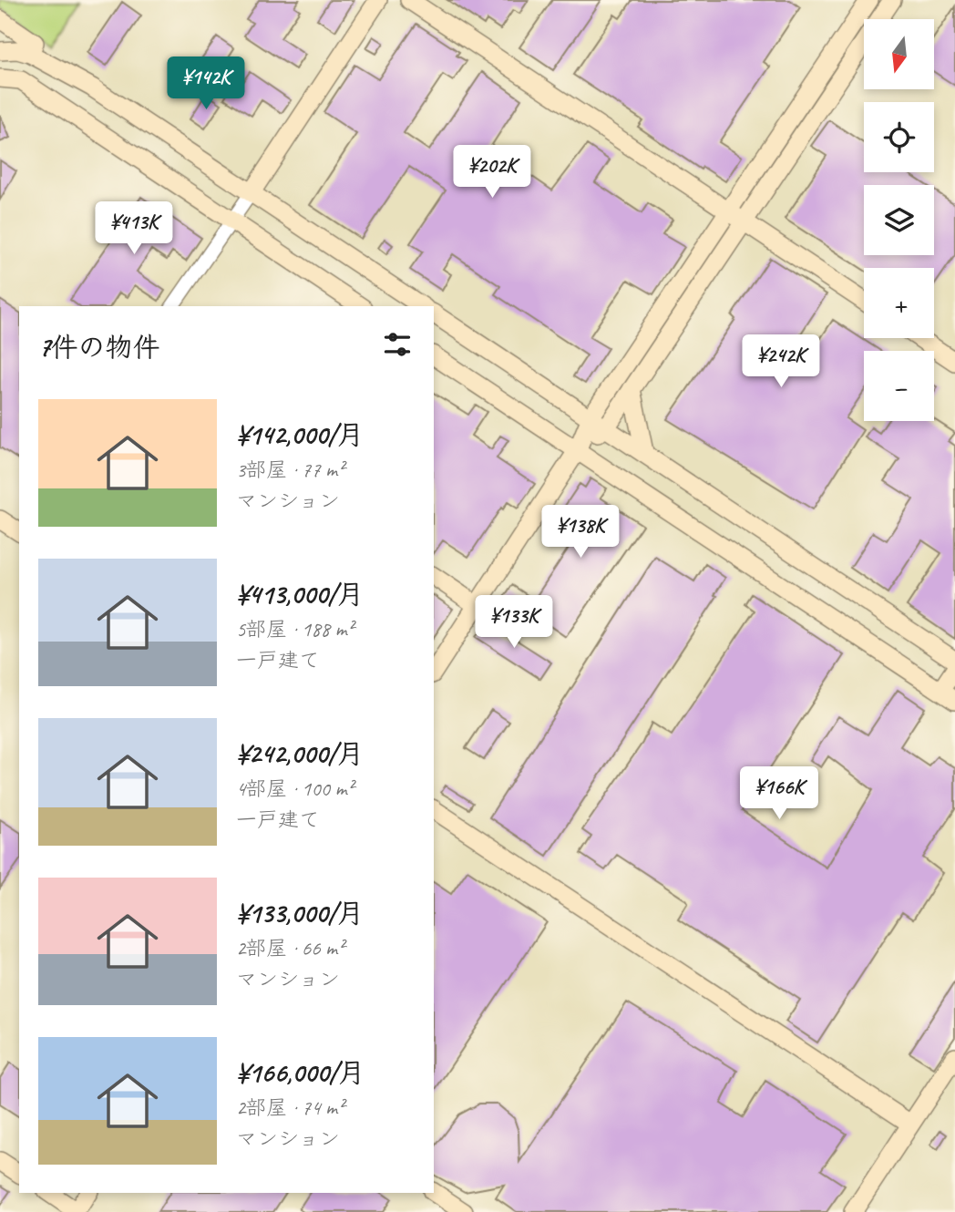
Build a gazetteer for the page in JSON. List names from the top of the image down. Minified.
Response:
{"north":"bottom","page":{"map_buttons":["+","−"],"price":["¥142K","¥202K","¥413K","¥242K","¥138K","¥133K","¥166K"],"heading":"7件の物件","list":[{"name":"¥142,000/月","note":"3部屋 · 77 m² · マンション"},{"name":"¥413,000/月","note":"5部屋 · 188 m² · 一戸建て"},{"name":"¥242,000/月","note":"4部屋 · 100 m² · 一戸建て"},{"name":"¥133,000/月","note":"2部屋 · 66 m² · マンション"},{"name":"¥166,000/月","note":"2部屋 · 74 m² · マンション"}]}}
